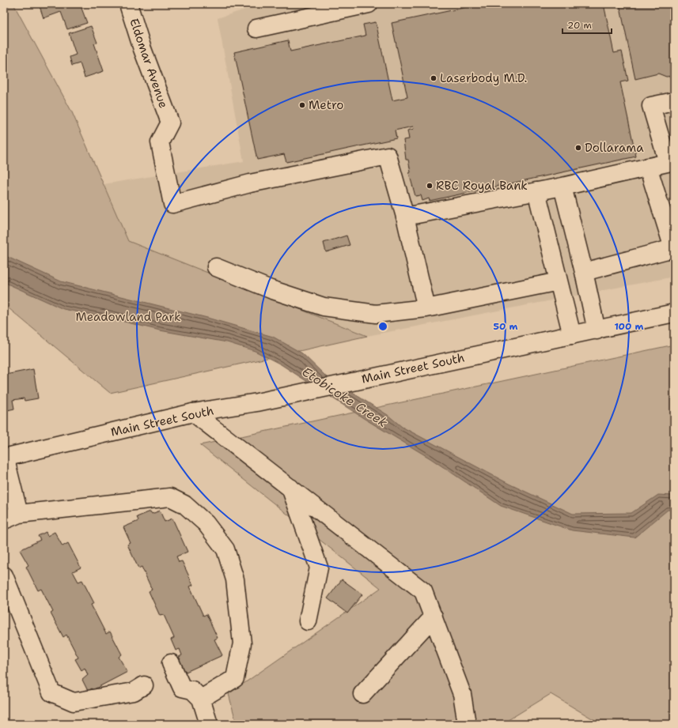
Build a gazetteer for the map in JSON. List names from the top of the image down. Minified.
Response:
{"streets":{"main road":["Eldomar Avenue","Main Street South"]},"water":["Etobicoke Creek"],"parks":["Meadowland Park"],"places":["Laserbody M.D.","Metro","Dollarama","RBC Royal Bank"],"scale_bar":"20 m","rings":["50 m","100 m"]}
